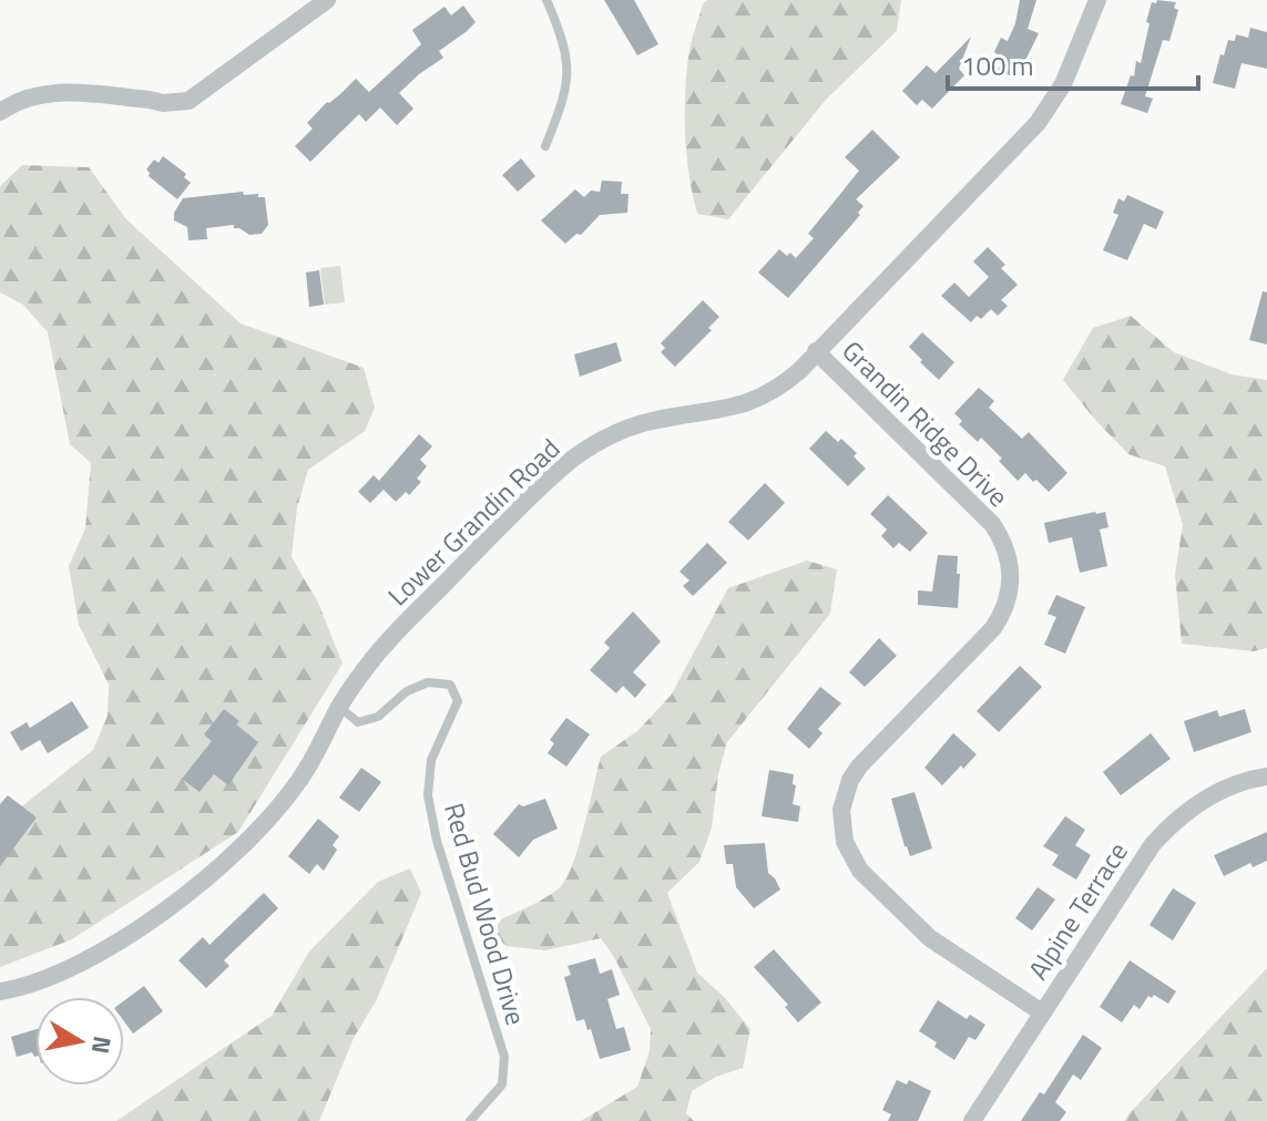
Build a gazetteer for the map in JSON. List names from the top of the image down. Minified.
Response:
{"streets":{"street":["Grandin Ridge Drive","Lower Grandin Road","Alpine Terrace"],"lane":["Red Bud Wood Drive"]},"crossings":[["Grandin Ridge Drive","Lower Grandin Road"],["Grandin Ridge Drive","Alpine Terrace"],["Lower Grandin Road","Red Bud Wood Drive"]],"scale_bar":"100 m","north":"right"}
